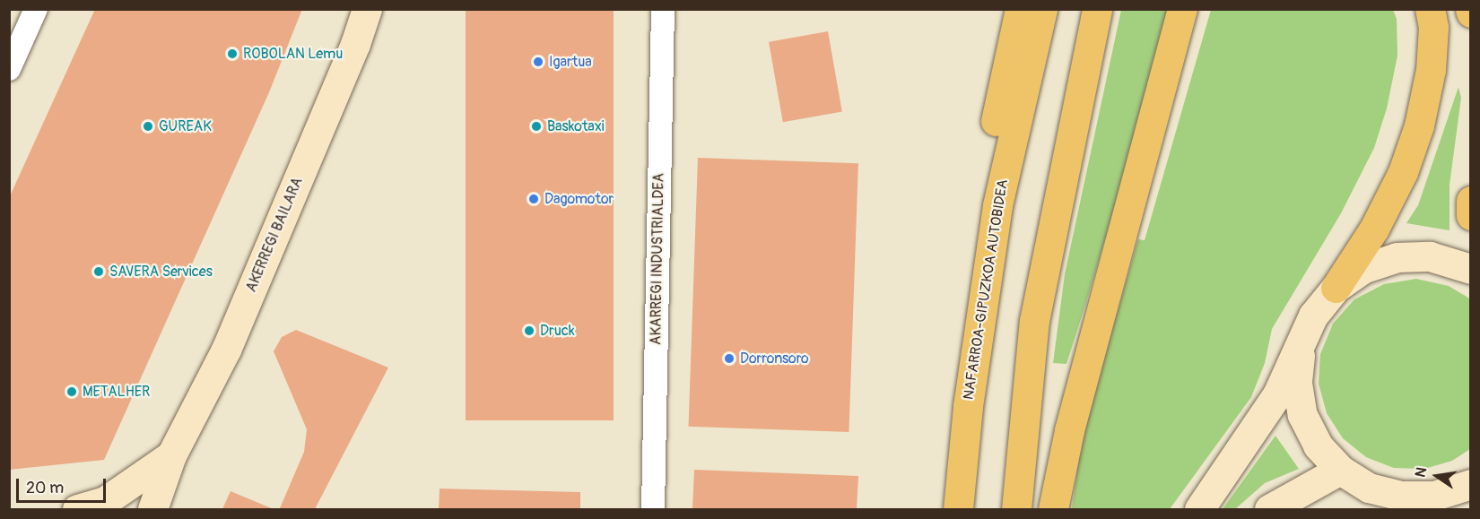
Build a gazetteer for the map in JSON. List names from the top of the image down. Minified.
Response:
{"streets":{"highway":["NAFARROA-GIPUZKOA AUTOBIDEA"],"main road":["AKERREGI BAILARA"],"street":["AKARREGI INDUSTRIALDEA"]},"places":["ROBOLAN Lemu","Igartua","GUREAK","Baskotaxi","Dagomotor","SAVERA Services","Druck","Dorronsoro","METALHER"],"scale_bar":"20 m","north":"left"}
